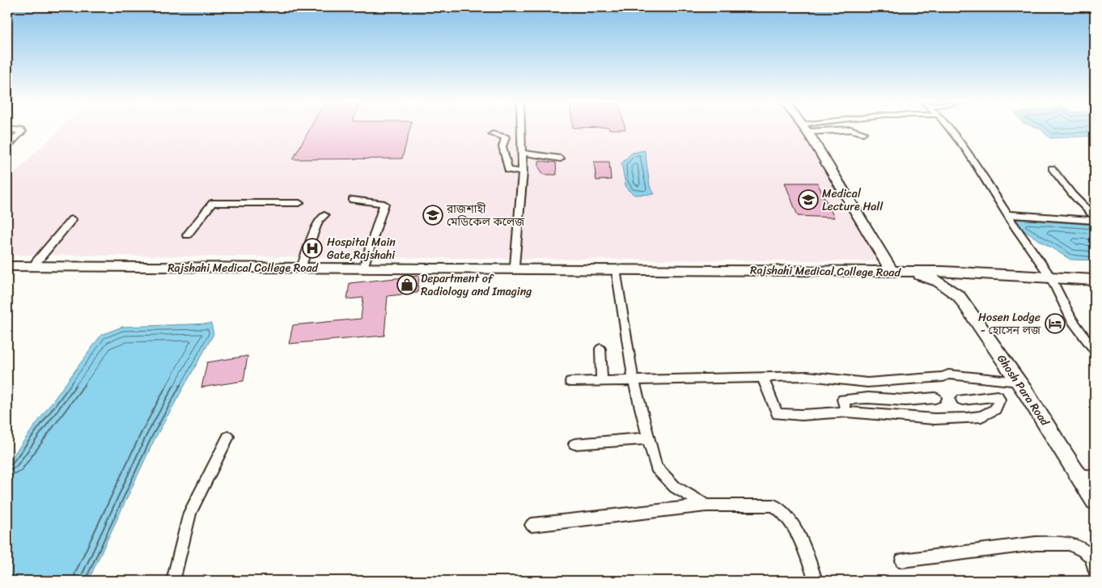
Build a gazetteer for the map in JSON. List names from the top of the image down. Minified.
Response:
{"streets":{"main road":["Rajshahi Medical College Road","Ghosh Para Road"]},"crossings":[["Rajshahi Medical College Road","Ghosh Para Road"]],"places":{"school or university":["Medical Lecture Hall","রাজশাহী মেডিকেল কলেজ"],"hospital":["Hospital Main Gate,Rajshahi"],"shop":["Department of Radiology and Imaging"],"hotel":["Hosen Lodge - হোসেন লজ"]}}
